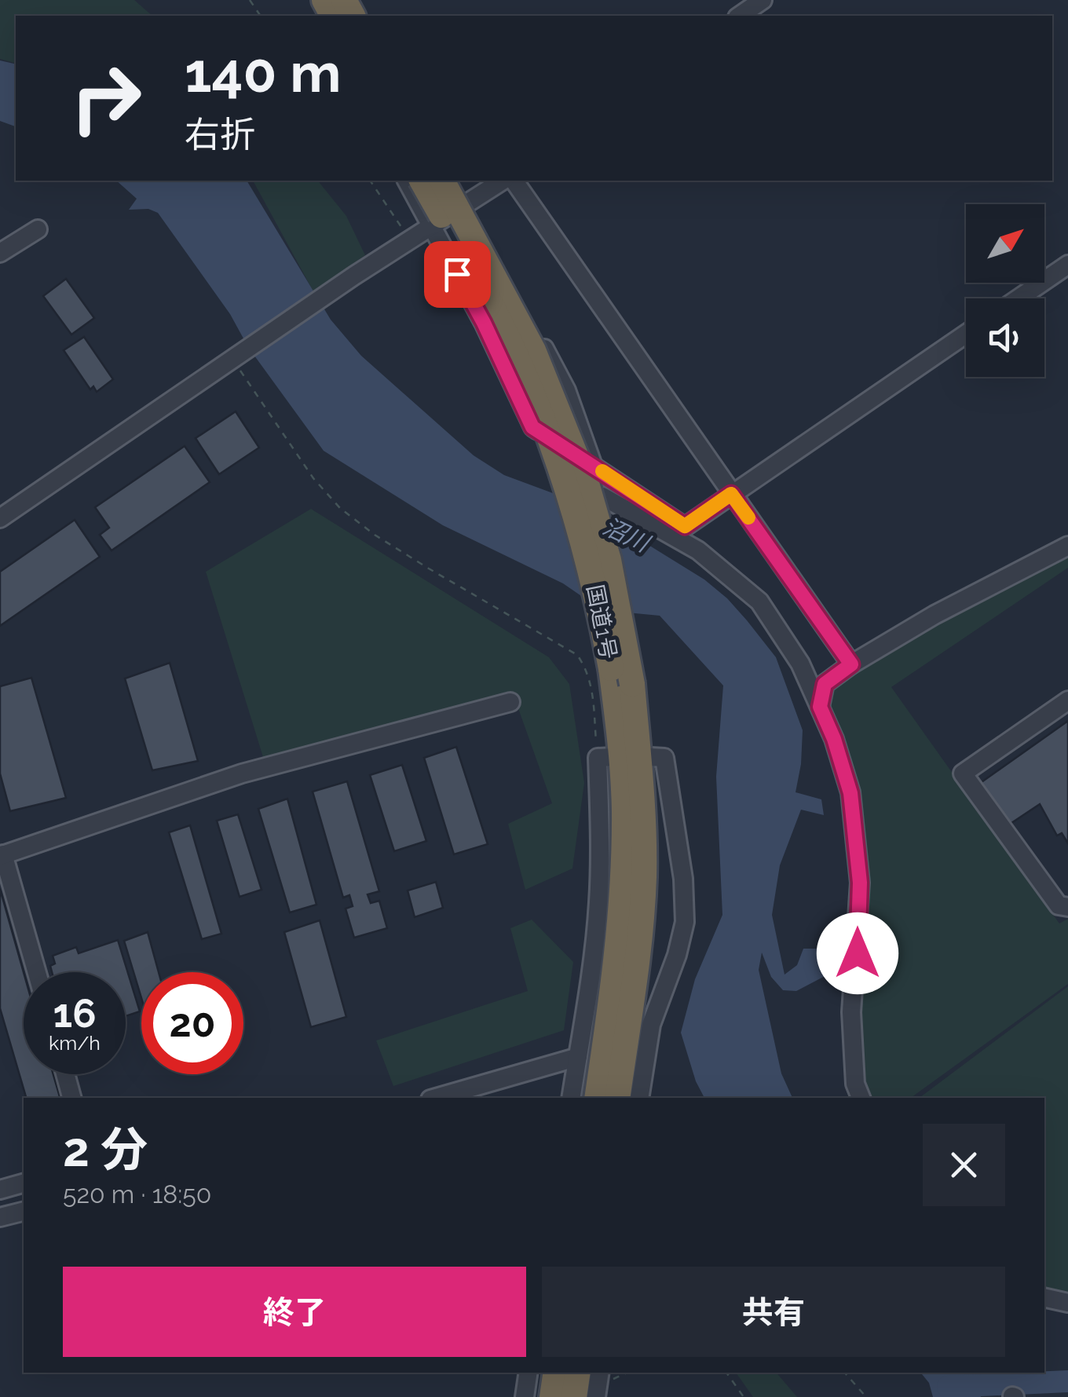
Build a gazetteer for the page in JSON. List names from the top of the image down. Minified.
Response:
{"streets":{"highway":["国道1号"]},"water":["沼川"],"north":"top right","page":{"turn":["140 m","右折"],"speed":"16 km/h","limit":"20","heading":["2 分","520 m · 18:50"],"buttons":["終了","共有"]}}
